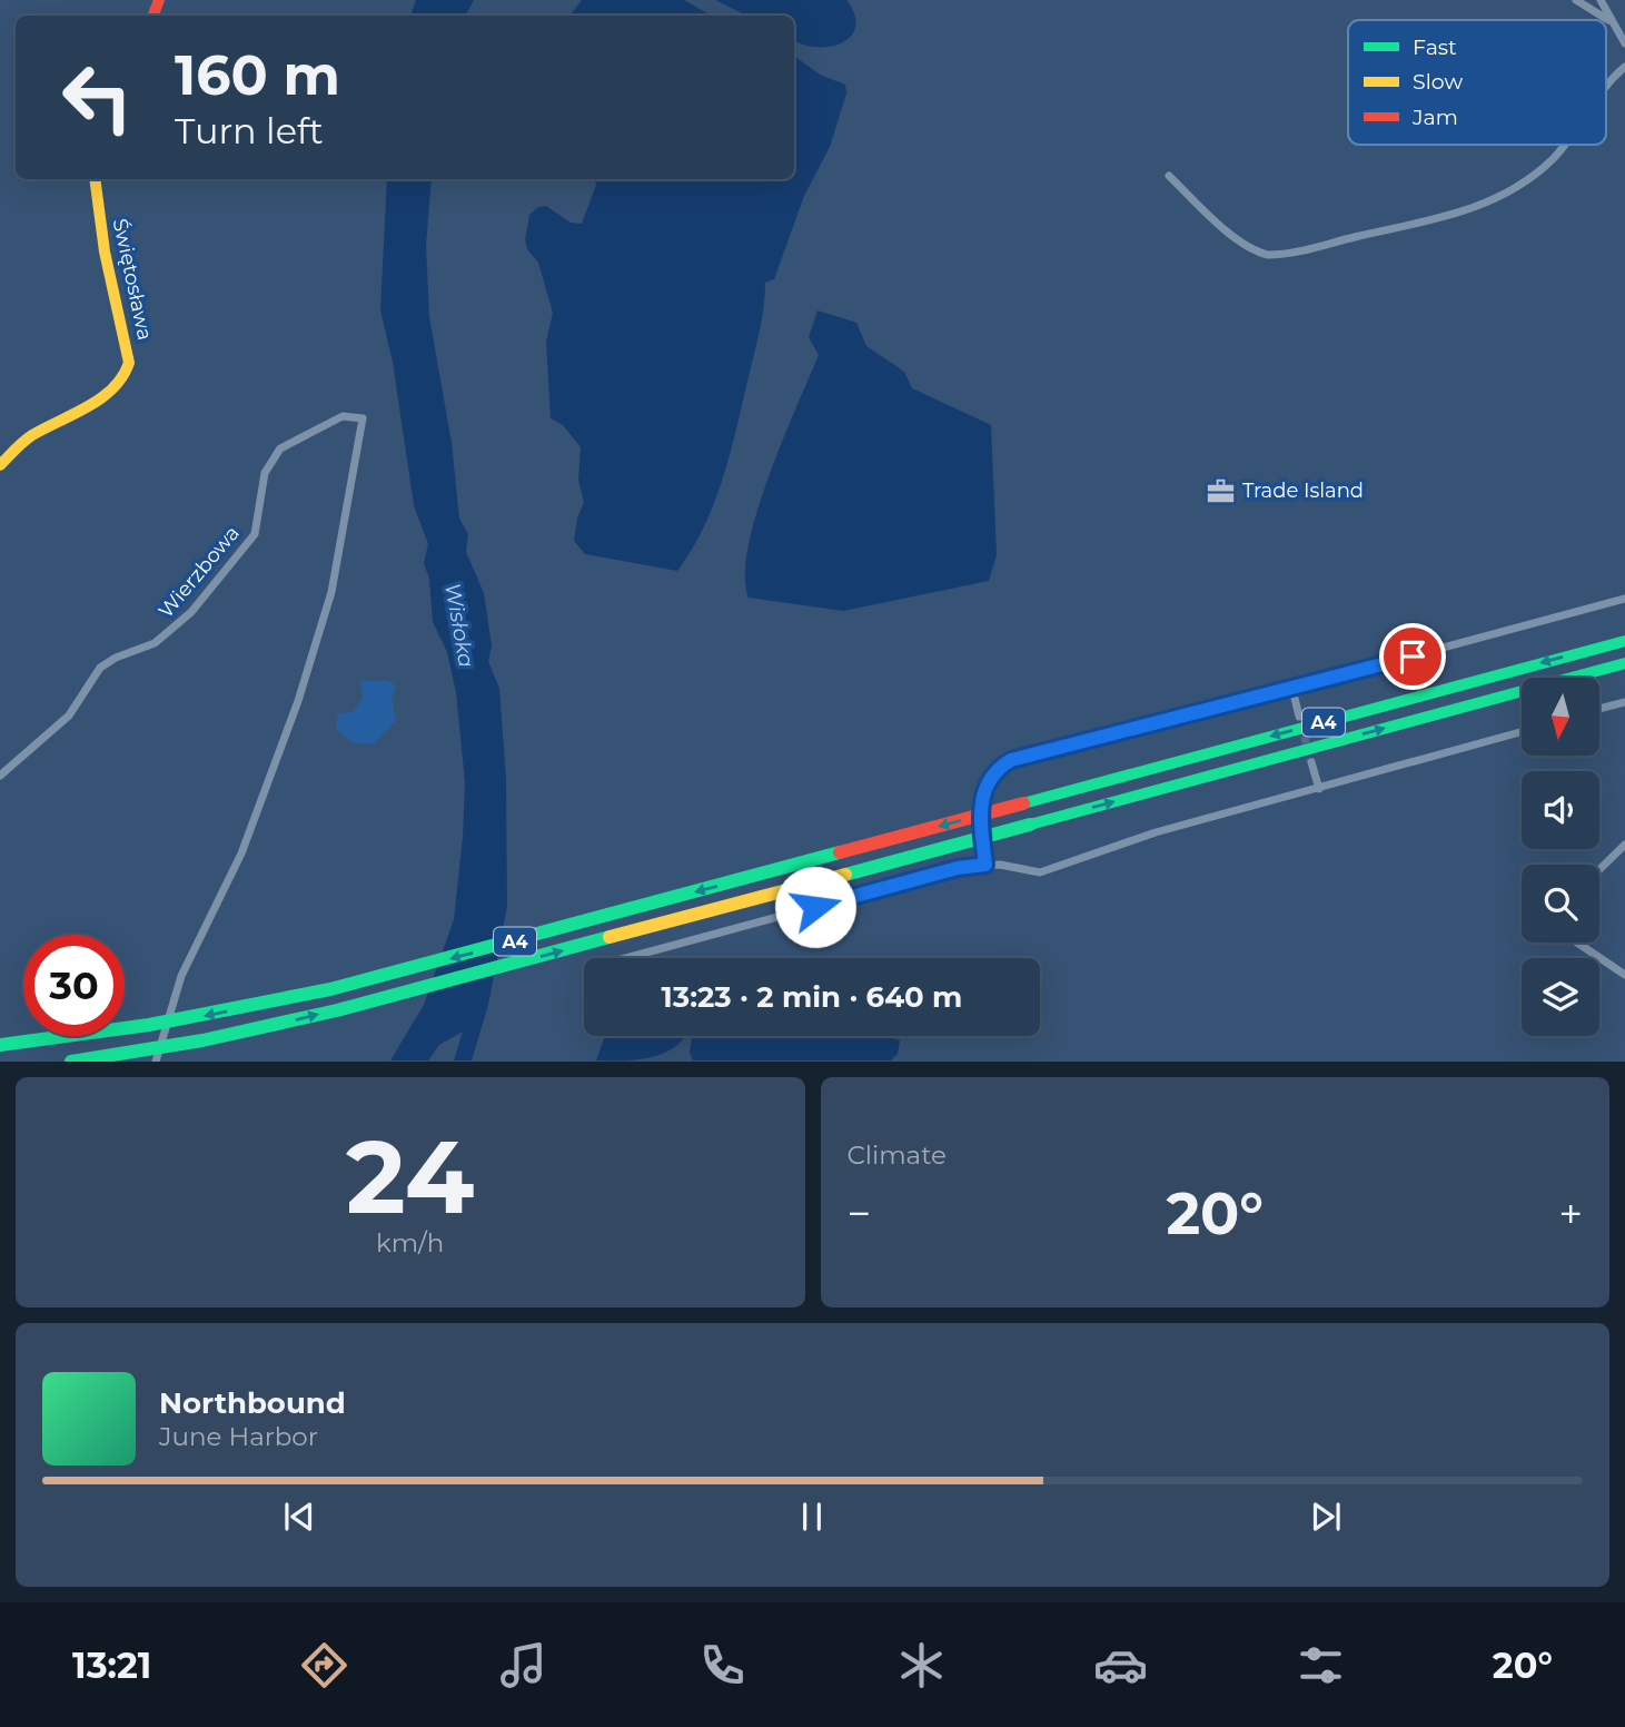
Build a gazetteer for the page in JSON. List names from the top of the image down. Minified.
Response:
{"streets":{"main road":["Świętosława","A4"],"street":["Wierzbowa"]},"water":["Wisłoka"],"places":{"office":["Trade Island"]},"legend":["Fast","Slow","Jam"],"north":"bottom","page":{"turn":["160 m","Turn left"],"limit":"30","trip":"13:23 · 2 min · 640 m","tile":[["24","km/h"],"Climate"],"heat":["−","20°","+"],"song":["Northbound","June Harbor"],"tabs":["13:21","20°"]}}
